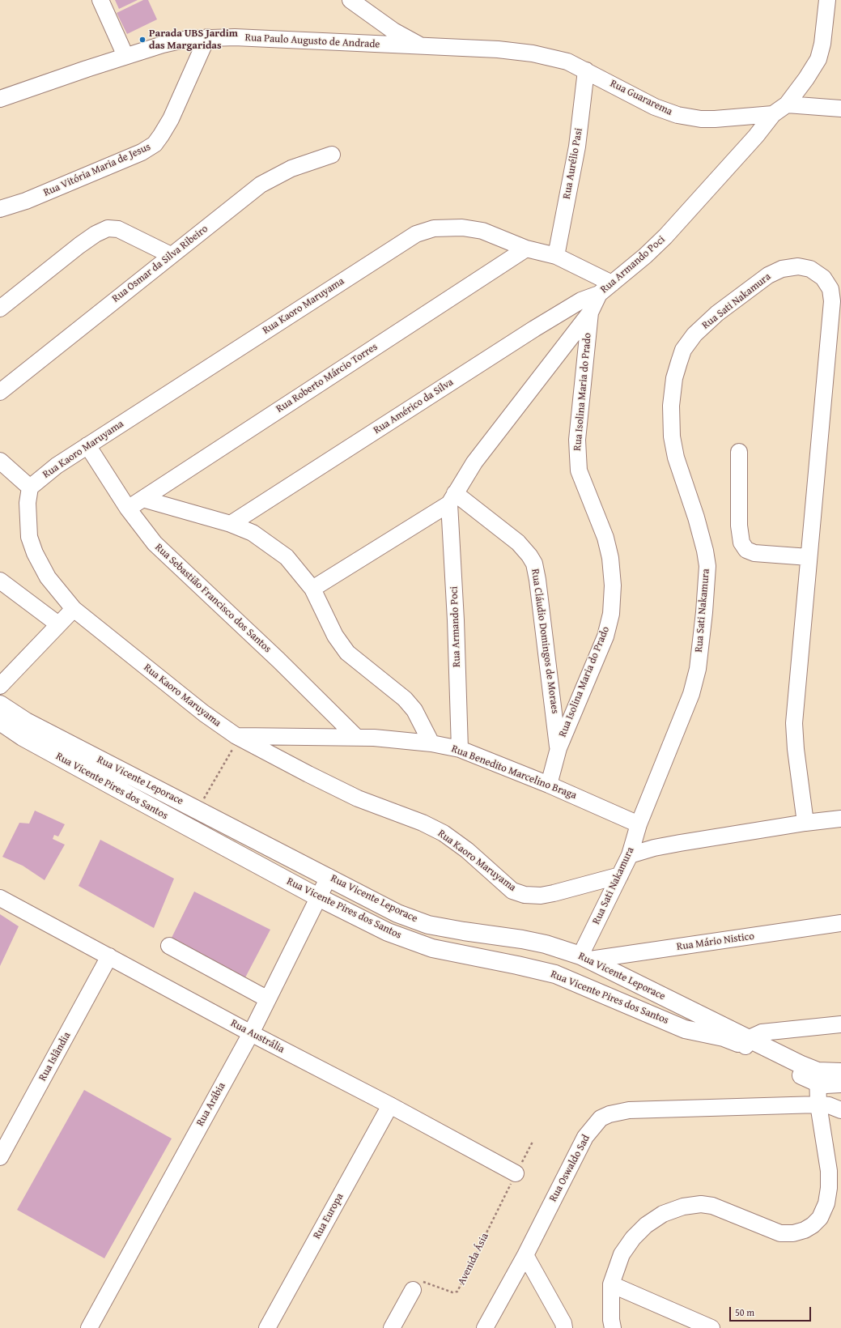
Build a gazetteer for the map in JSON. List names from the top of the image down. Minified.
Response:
{"streets":{"main road":["Rua Vicente Leporace","Rua Vicente Pires dos Santos"],"street":["Rua Paulo Augusto de Andrade","Rua Guararema","Rua Aurélio Pasi","Rua Vitória Maria de Jesus","Rua Osmar da Silva Ribeiro","Rua Armando Poci","Rua Sati Nakamura","Rua Kaoro Maruyama","Rua Roberto Márcio Torres","Rua Isolina Maria do Prado","Rua Américo da Silva","Rua Sebastião Francisco dos Santos","Rua Cláudio Domingos de Moraes","Rua Benedito Marcelino Braga","Rua Mário Nistico","Rua Austrália","Rua Islândia","Rua Arábia","Rua Oswaldo Sad","Rua Europa"],"path":["Avenida Ásia"]},"crossings":[["Rua Paulo Augusto de Andrade","Rua Guararema"],["Rua Paulo Augusto de Andrade","Rua Vitória Maria de Jesus"],["Rua Guararema","Rua Aurélio Pasi"],["Rua Guararema","Rua Armando Poci"],["Rua Aurélio Pasi","Rua Kaoro Maruyama"],["Rua Armando Poci","Rua Kaoro Maruyama"],["Rua Armando Poci","Rua Isolina Maria do Prado"],["Rua Armando Poci","Rua Américo da Silva"],["Rua Armando Poci","Rua Cláudio Domingos de Moraes"],["Rua Armando Poci","Rua Benedito Marcelino Braga"],["Rua Sati Nakamura","Rua Kaoro Maruyama"],["Rua Sati Nakamura","Rua Benedito Marcelino Braga"],["Rua Sati Nakamura","Rua Vicente Leporace"],["Rua Sati Nakamura","Rua Mário Nistico"],["Rua Kaoro Maruyama","Rua Roberto Márcio Torres"],["Rua Kaoro Maruyama","Rua Sebastião Francisco dos Santos"],["Rua Kaoro Maruyama","Rua Benedito Marcelino Braga"],["Rua Roberto Márcio Torres","Rua Sebastião Francisco dos Santos"],["Rua Isolina Maria do Prado","Rua Cláudio Domingos de Moraes"],["Rua Isolina Maria do Prado","Rua Benedito Marcelino Braga"],["Rua Sebastião Francisco dos Santos","Rua Benedito Marcelino Braga"],["Rua Vicente Leporace","Rua Vicente Pires dos Santos"],["Rua Vicente Leporace","Rua Mário Nistico"],["Rua Vicente Leporace","Rua Arábia"],["Rua Vicente Pires dos Santos","Rua Arábia"],["Rua Austrália","Rua Islândia"],["Rua Austrália","Rua Arábia"],["Rua Austrália","Rua Europa"],["Rua Austrália","Avenida Ásia"]],"places":["Parada UBS Jardim das Margaridas"],"scale_bar":"50 m"}
